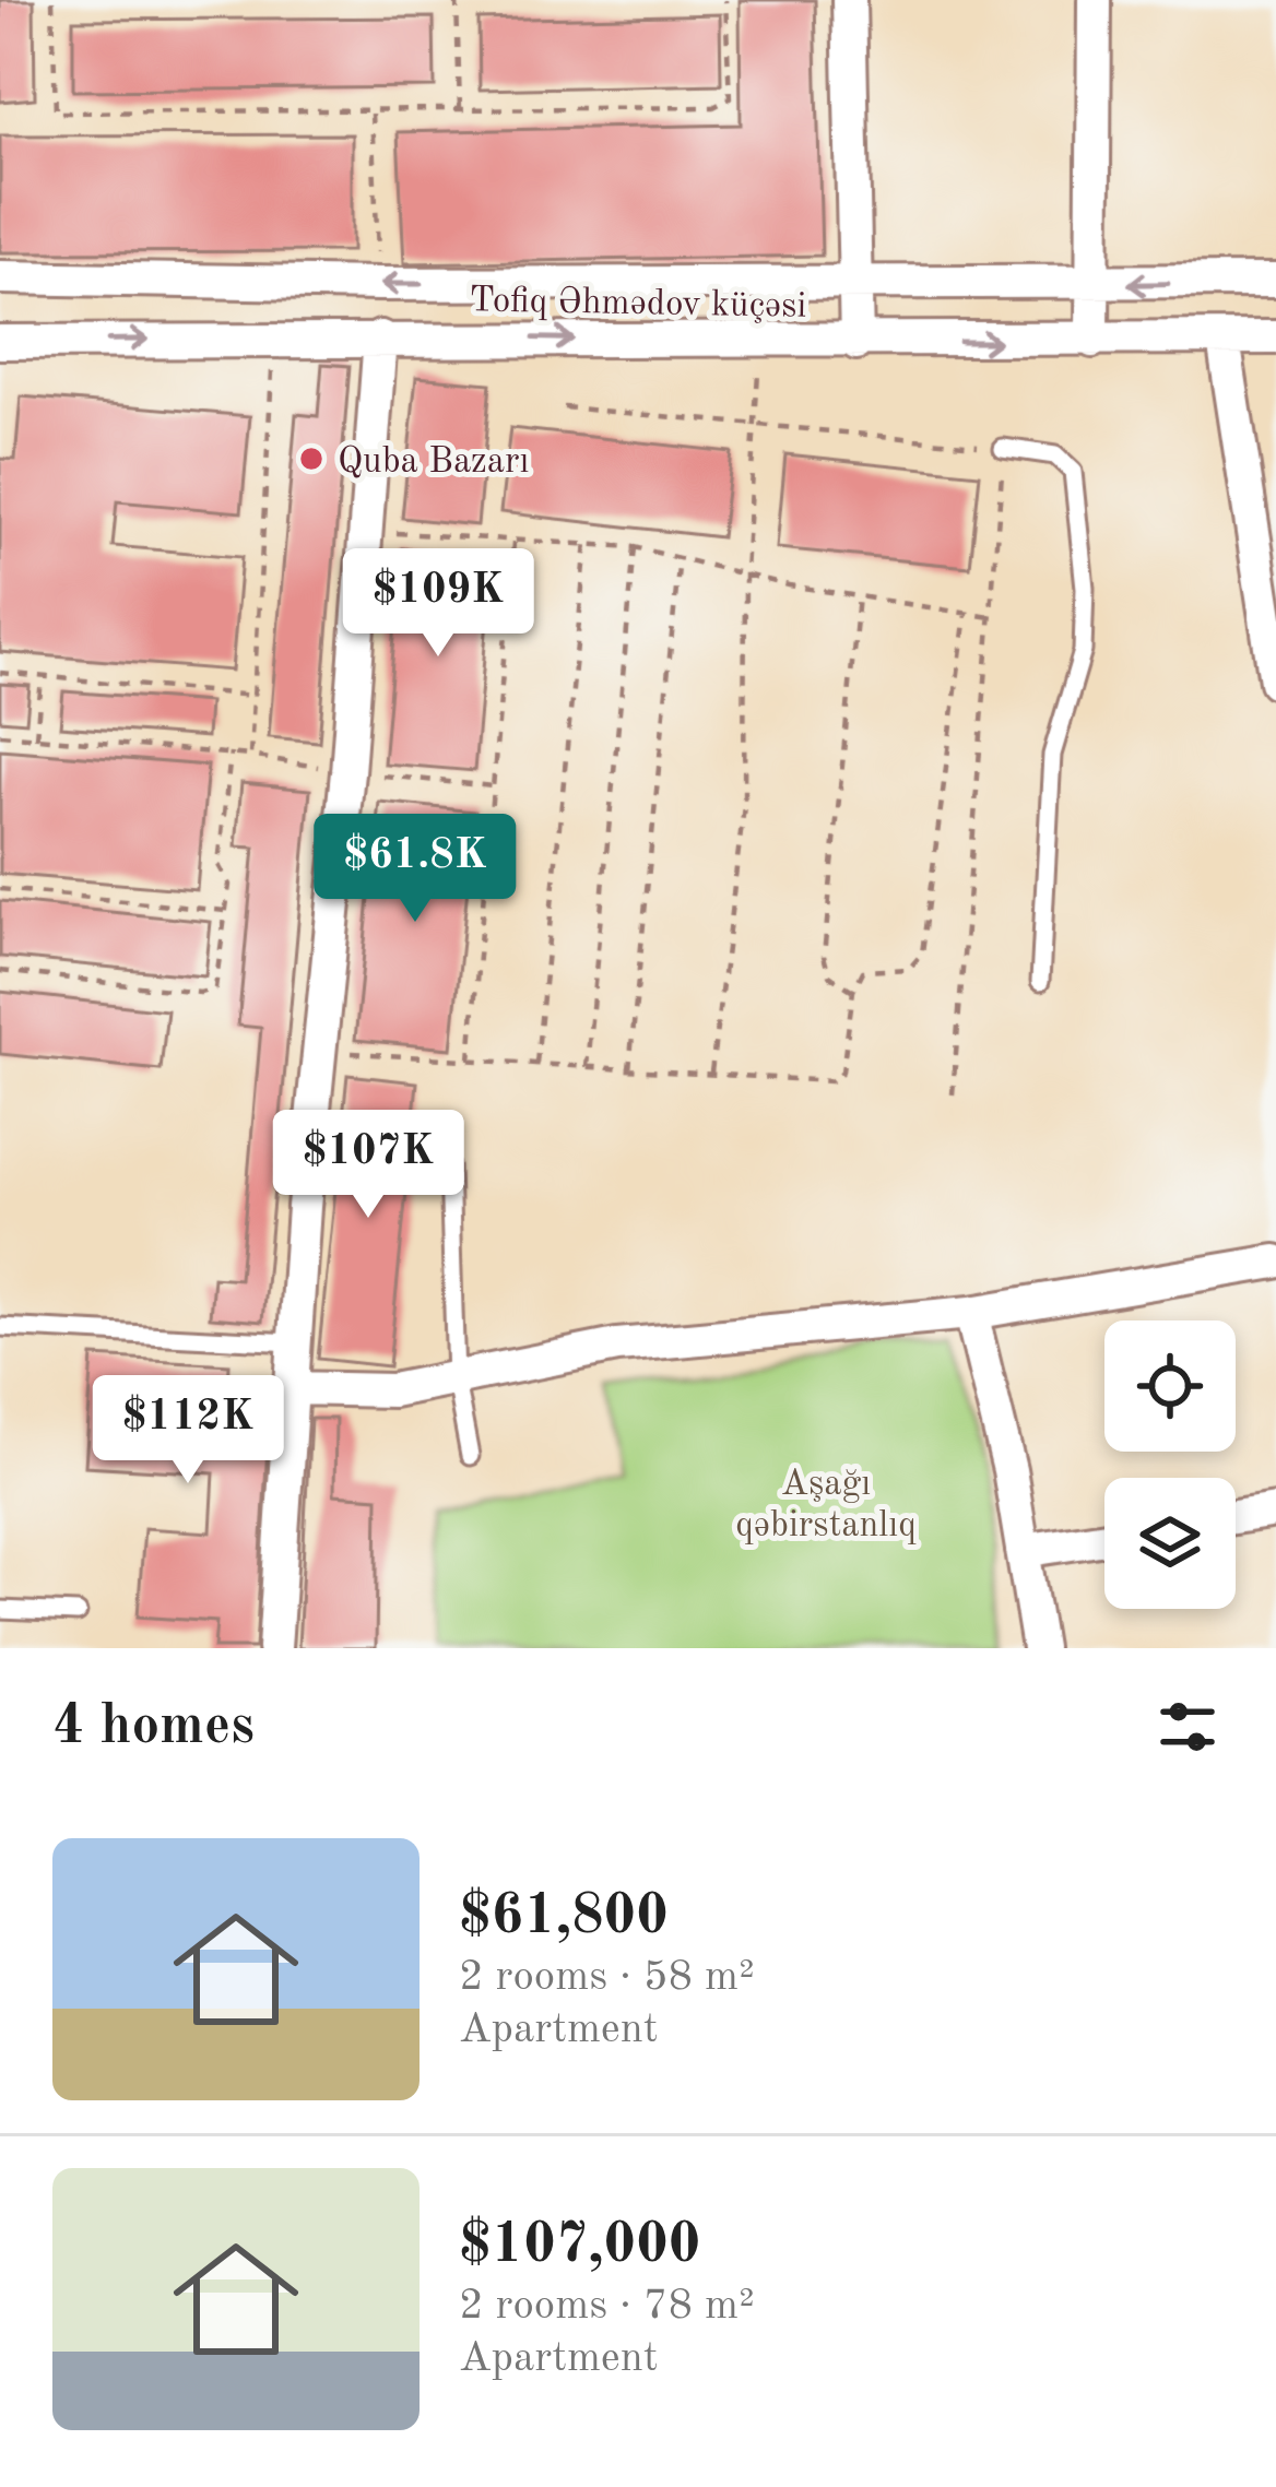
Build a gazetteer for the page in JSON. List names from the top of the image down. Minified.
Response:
{"streets":{"street":["Tofiq Əhmədov küçəsi"]},"parks":["Aşağı qəbirstanlıq"],"places":["Quba Bazarı"],"page":{"price":["$109K","$61.8K","$107K","$112K"],"heading":"4 homes","list":[{"name":"$61,800","note":"2 rooms · 58 m² · Apartment"},{"name":"$107,000","note":"2 rooms · 78 m² · Apartment"}]}}
